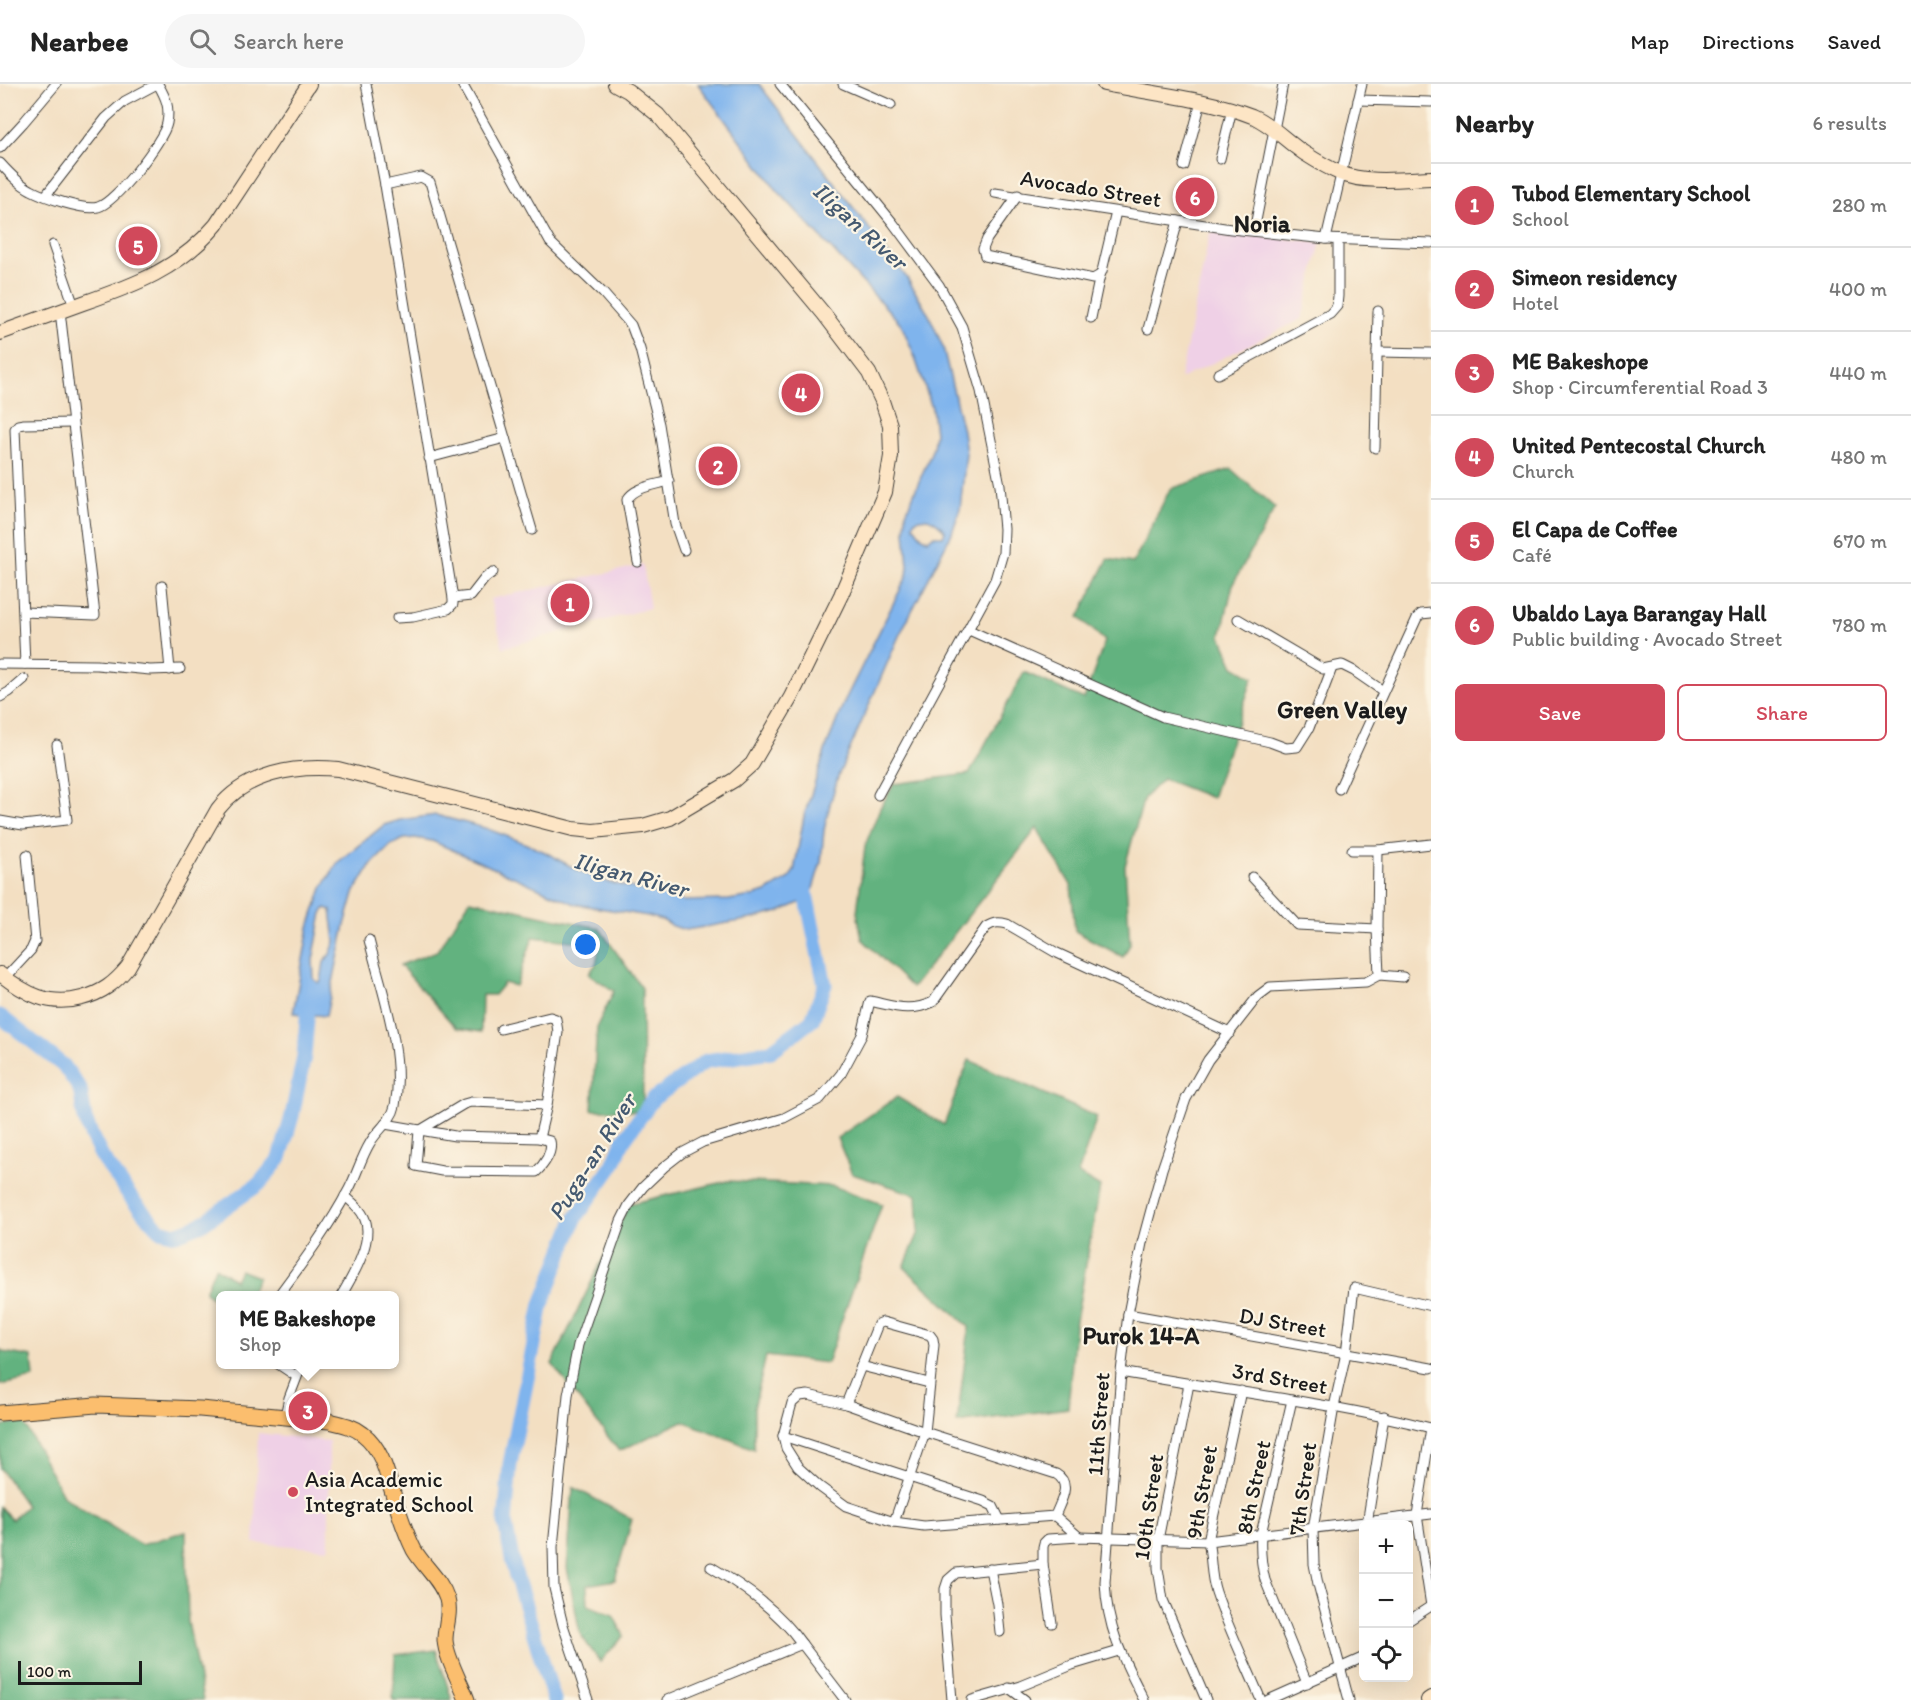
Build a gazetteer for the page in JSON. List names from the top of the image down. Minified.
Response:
{"streets":{"street":["Avocado Street","DJ Street","3rd Street","11th Street","8th Street","7th Street","9th Street","10th Street"]},"crossings":[["DJ Street","11th Street"],["DJ Street","7th Street"],["3rd Street","11th Street"],["3rd Street","8th Street"],["3rd Street","7th Street"],["3rd Street","9th Street"],["3rd Street","10th Street"]],"districts":["Noria","Green Valley","Purok 14-A"],"water":["Iligan River","Puga-an River"],"places":["Asia Academic Integrated School"],"scale_bar":"100 m","page":{"header":"Nearbee","search":"Search here","nav":["Map","Directions","Saved"],"heading":["Nearby","6 results"],"list":[{"mark":"1","name":"Tubod Elementary School","note":"School","value":"280 m"},{"mark":"2","name":"Simeon residency","note":"Hotel","value":"400 m"},{"mark":"3","name":"ME Bakeshope","note":"Shop · Circumferential Road 3","value":"440 m"},{"mark":"4","name":"United Pentecostal Church","note":"Church","value":"480 m"},{"mark":"5","name":"El Capa de Coffee","note":"Café","value":"670 m"},{"mark":"6","name":"Ubaldo Laya Barangay Hall","note":"Public building · Avocado Street","value":"780 m"}],"pins":["6","5","4","2","1","3"],"buttons":["Save","Share"],"popup":["ME Bakeshope","Shop"],"map_buttons":["+","−"],"scale":"100 m"}}
